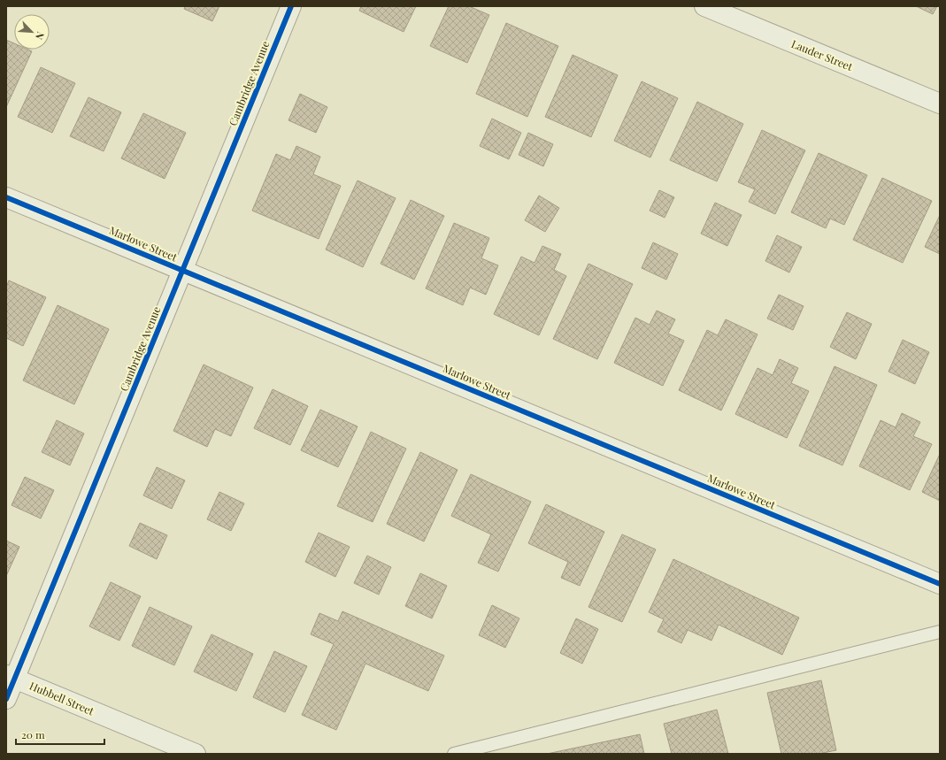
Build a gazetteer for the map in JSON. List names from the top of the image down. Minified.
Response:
{"streets":{"street":["Lauder Street","Cambridge Avenue","Marlowe Street","Hubbell Street"]},"crossings":[["Cambridge Avenue","Marlowe Street"],["Cambridge Avenue","Hubbell Street"]],"scale_bar":"20 m","north":"bottom right"}
